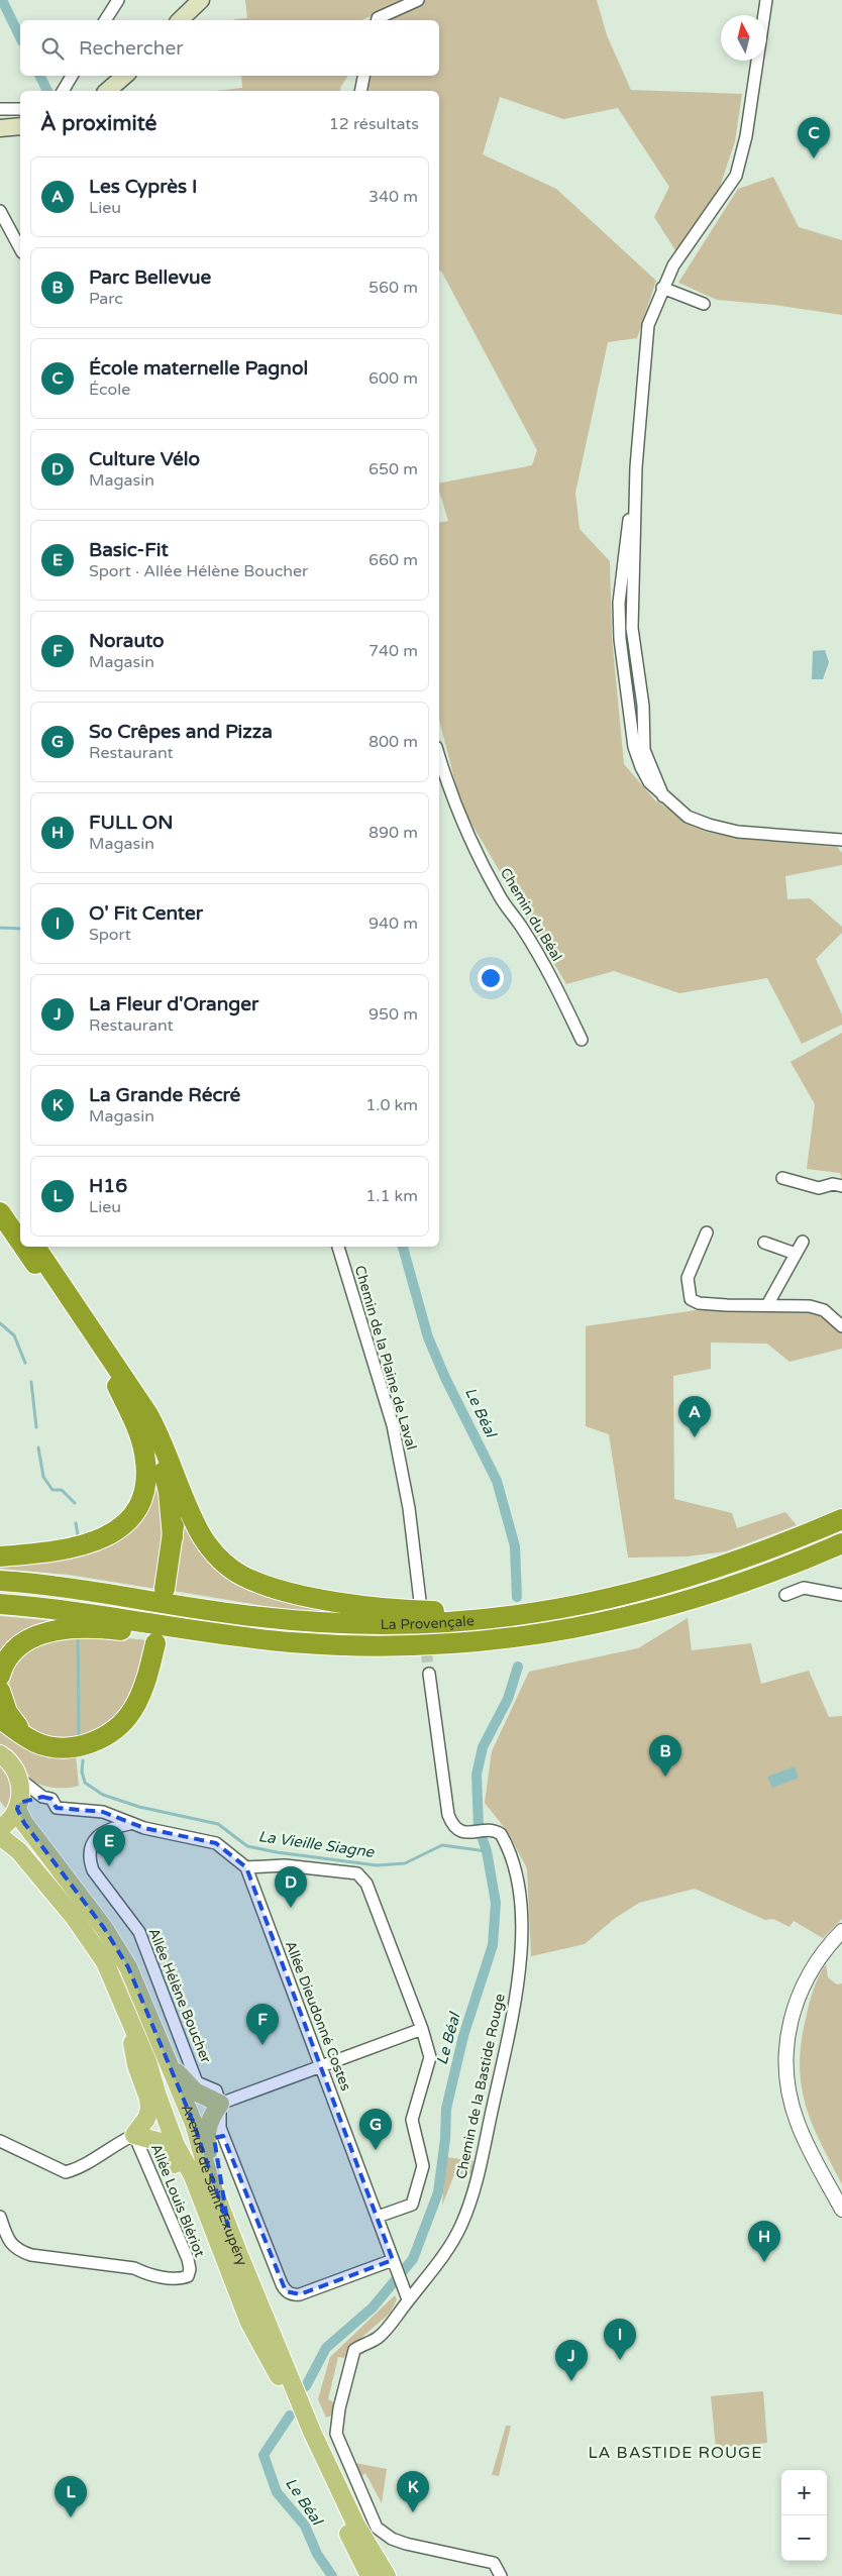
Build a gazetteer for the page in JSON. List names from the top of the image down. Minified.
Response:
{"streets":{"highway":["La Provençale"],"main road":["Avenue de Saint-Exupéry"],"street":["Chemin du Béal","Chemin de la Plaine de Laval","Allée Hélène Boucher","Allée Dieudonné Costes","Chemin de la Bastide Rouge","Allée Louis Blériot"]},"crossings":[["Allée Hélène Boucher","Allée Dieudonné Costes"],["Allée Dieudonné Costes","Chemin de la Bastide Rouge"]],"districts":["LA BASTIDE ROUGE"],"water":["Le Béal","La Vieille Siagne"],"north":"top","page":{"search":"Rechercher","heading":["À proximité","12 résultats"],"pins":["C","A","B","E","D","F","G","H","I","J","K","L"],"list":[{"mark":"A","name":"Les Cyprès I","note":"Lieu","value":"340 m"},{"mark":"B","name":"Parc Bellevue","note":"Parc","value":"560 m"},{"mark":"C","name":"École maternelle Pagnol","note":"École","value":"600 m"},{"mark":"D","name":"Culture Vélo","note":"Magasin","value":"650 m"},{"mark":"E","name":"Basic-Fit","note":"Sport · Allée Hélène Boucher","value":"660 m"},{"mark":"F","name":"Norauto","note":"Magasin","value":"740 m"},{"mark":"G","name":"So Crêpes and Pizza","note":"Restaurant","value":"800 m"},{"mark":"H","name":"FULL ON","note":"Magasin","value":"890 m"},{"mark":"I","name":"O' Fit Center","note":"Sport","value":"940 m"},{"mark":"J","name":"La Fleur d'Oranger","note":"Restaurant","value":"950 m"},{"mark":"K","name":"La Grande Récré","note":"Magasin","value":"1.0 km"},{"mark":"L","name":"H16","note":"Lieu","value":"1.1 km"}],"map_buttons":["+","−"]}}
